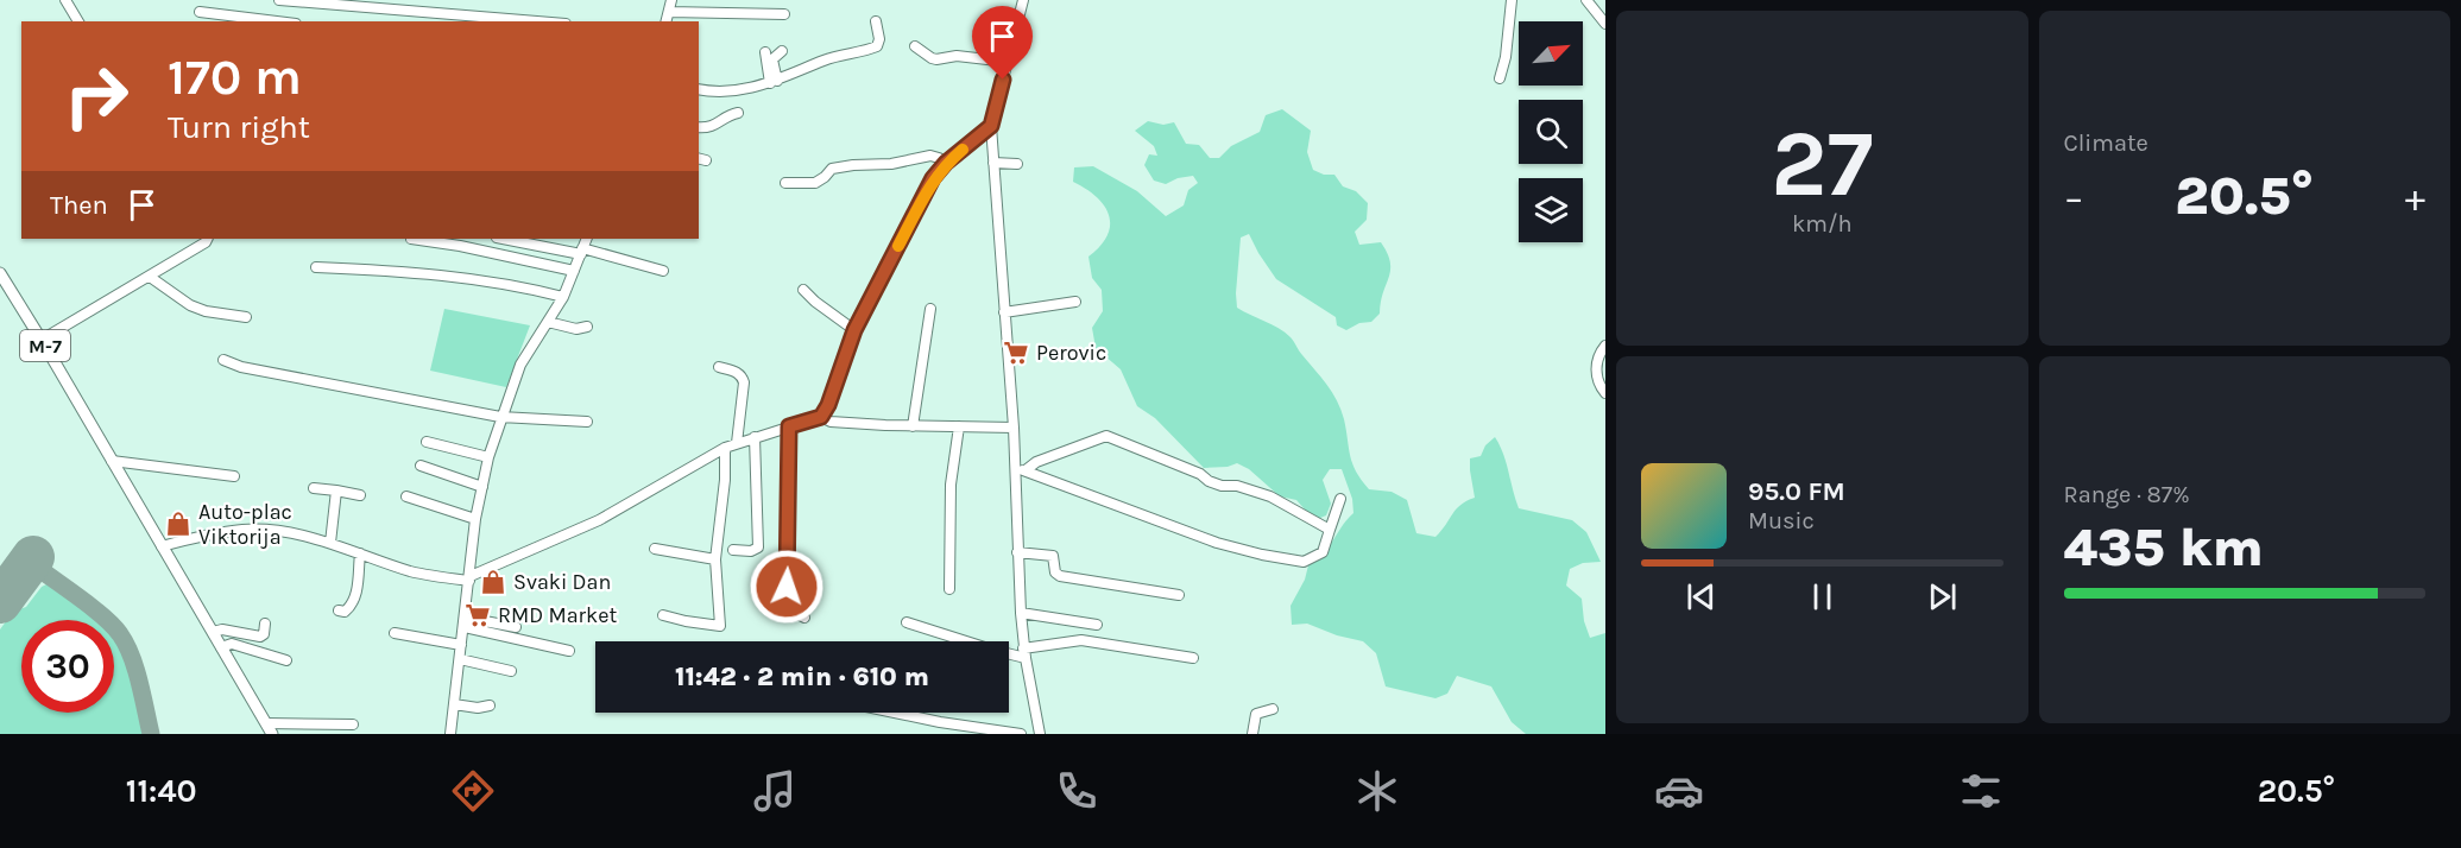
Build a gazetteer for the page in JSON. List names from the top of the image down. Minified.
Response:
{"streets":{"main road":["M-7"]},"places":{"supermarket":["Perovic","RMD Market"],"shop":["Auto-plac Viktorija","Svaki Dan"]},"north":"top right","page":{"tile":[["27","km/h"],"Climate",["Range · 87%","435 km"]],"turn":["170 m","Turn right"],"heat":["−","20.5°","+"],"then":"Then","song":["95.0 FM","Music"],"limit":"30","trip":"11:42 · 2 min · 610 m","tabs":["11:40","20.5°"]}}
